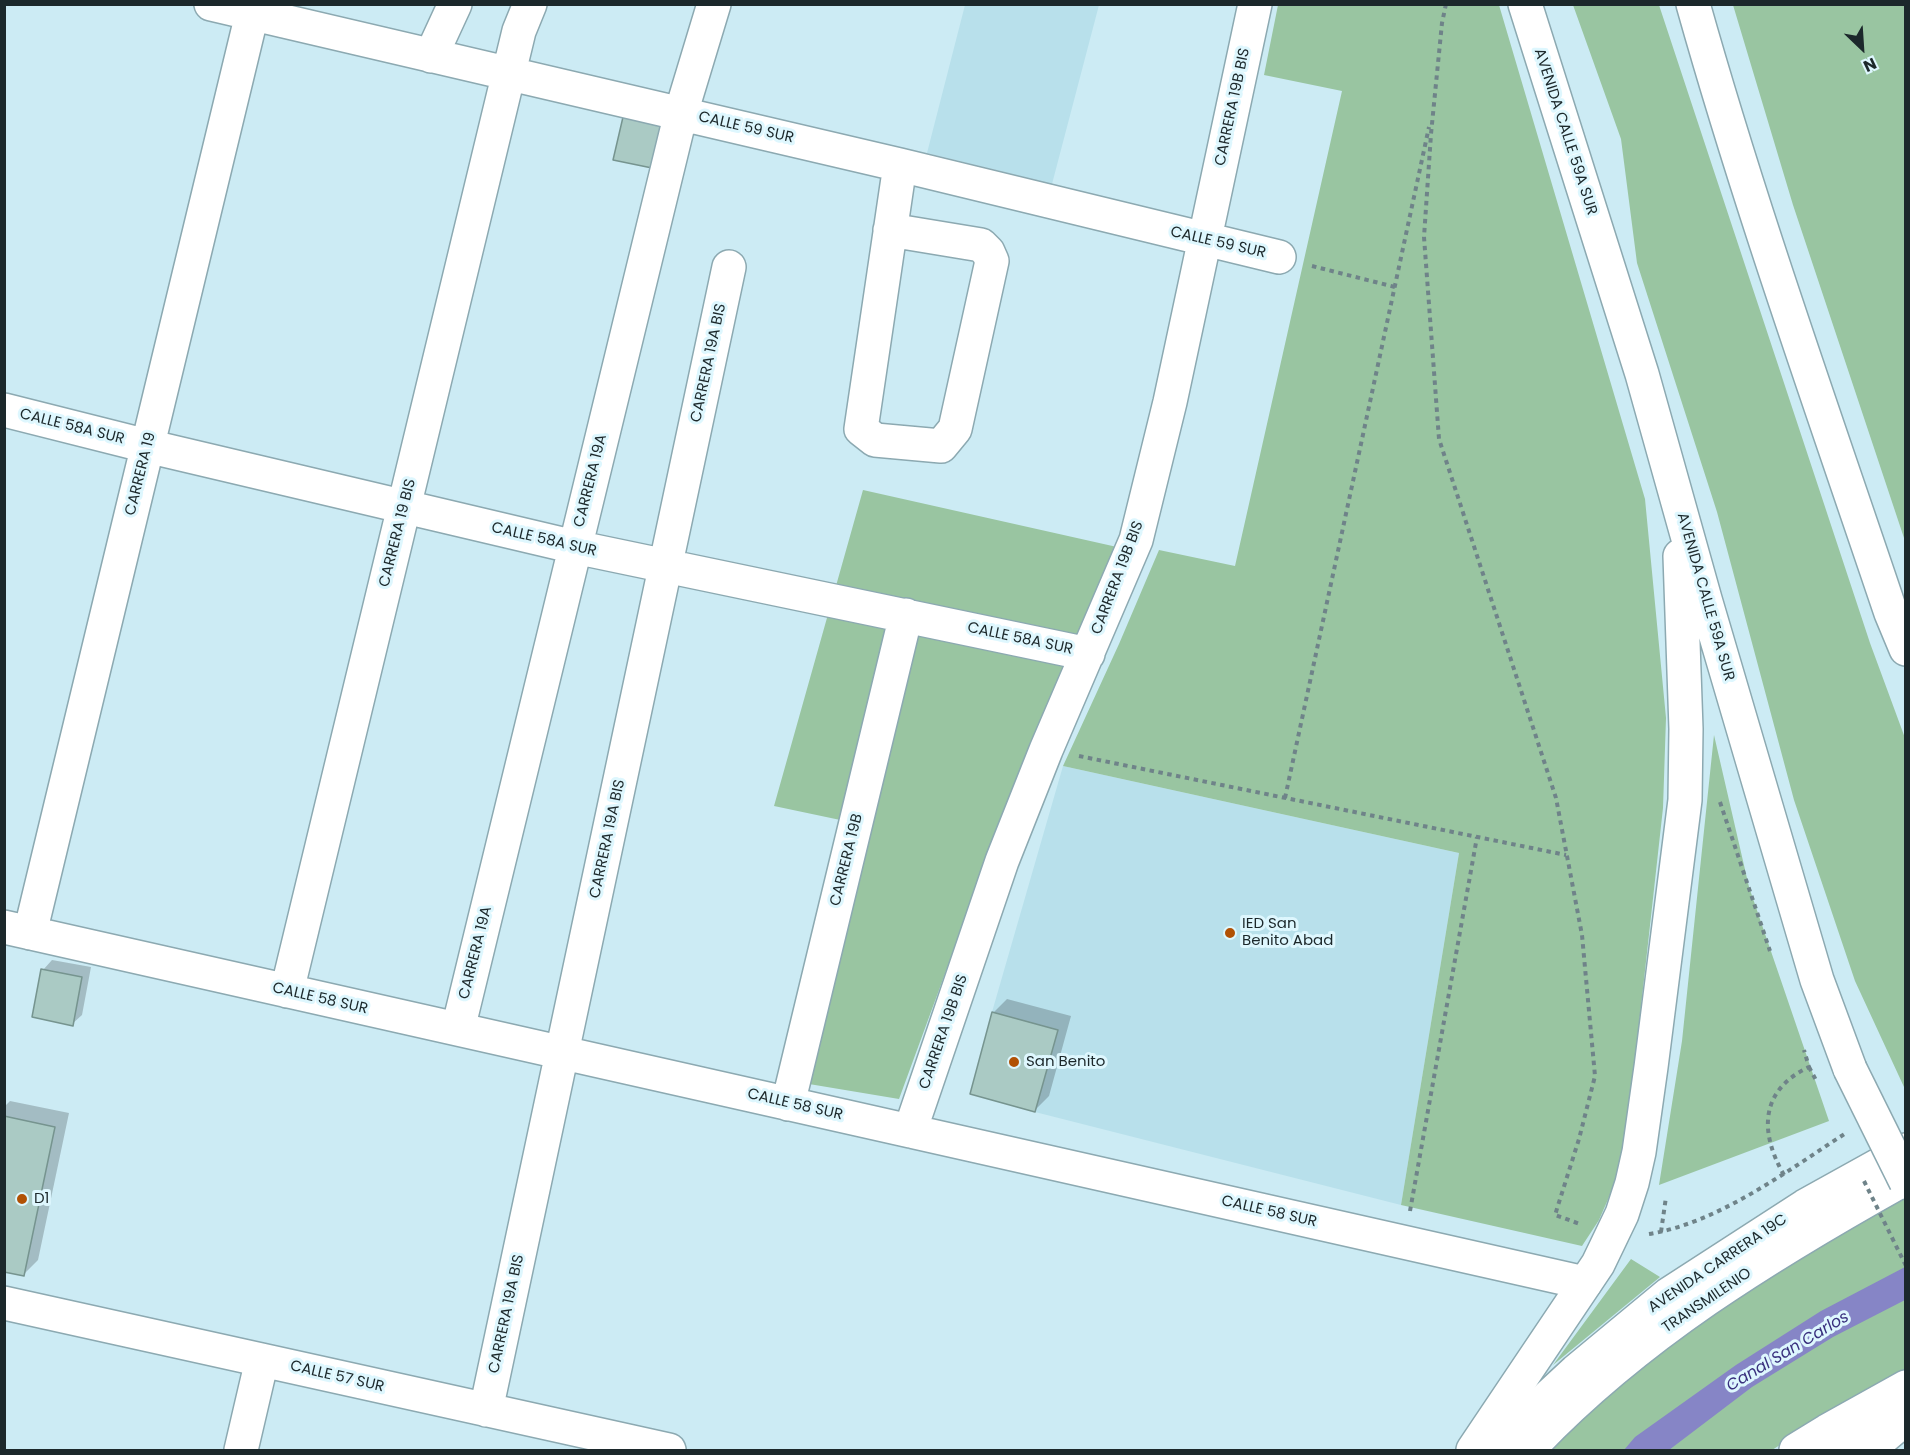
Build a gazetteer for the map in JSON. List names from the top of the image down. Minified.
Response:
{"streets":{"main road":["CARRERA 19B BIS","CALLE 59 SUR","AVENIDA CALLE 59A SUR","CARRERA 19A BIS","CALLE 58A SUR","CARRERA 19","CARRERA 19A","CARRERA 19 BIS","CARRERA 19B","CALLE 58 SUR","AVENIDA CARRERA 19C","TRANSMILENIO","CALLE 57 SUR"]},"crossings":[["CARRERA 19B BIS","CALLE 59 SUR"],["CARRERA 19B BIS","CALLE 58A SUR"],["CARRERA 19B BIS","CALLE 58 SUR"],["CALLE 59 SUR","CARRERA 19"],["CALLE 59 SUR","CARRERA 19A"],["CALLE 59 SUR","CARRERA 19 BIS"],["AVENIDA CALLE 59A SUR","TRANSMILENIO"],["CARRERA 19A BIS","CALLE 58A SUR"],["CARRERA 19A BIS","CALLE 58 SUR"],["CARRERA 19A BIS","CALLE 57 SUR"],["CALLE 58A SUR","CARRERA 19"],["CALLE 58A SUR","CARRERA 19A"],["CALLE 58A SUR","CARRERA 19 BIS"],["CALLE 58A SUR","CARRERA 19B"],["CARRERA 19","CALLE 58 SUR"],["CARRERA 19A","CALLE 58 SUR"],["CARRERA 19 BIS","CALLE 58 SUR"],["CARRERA 19B","CALLE 58 SUR"]],"water":["Canal San Carlos"],"places":["IED San Benito Abad","San Benito","D1"],"north":"bottom right"}
